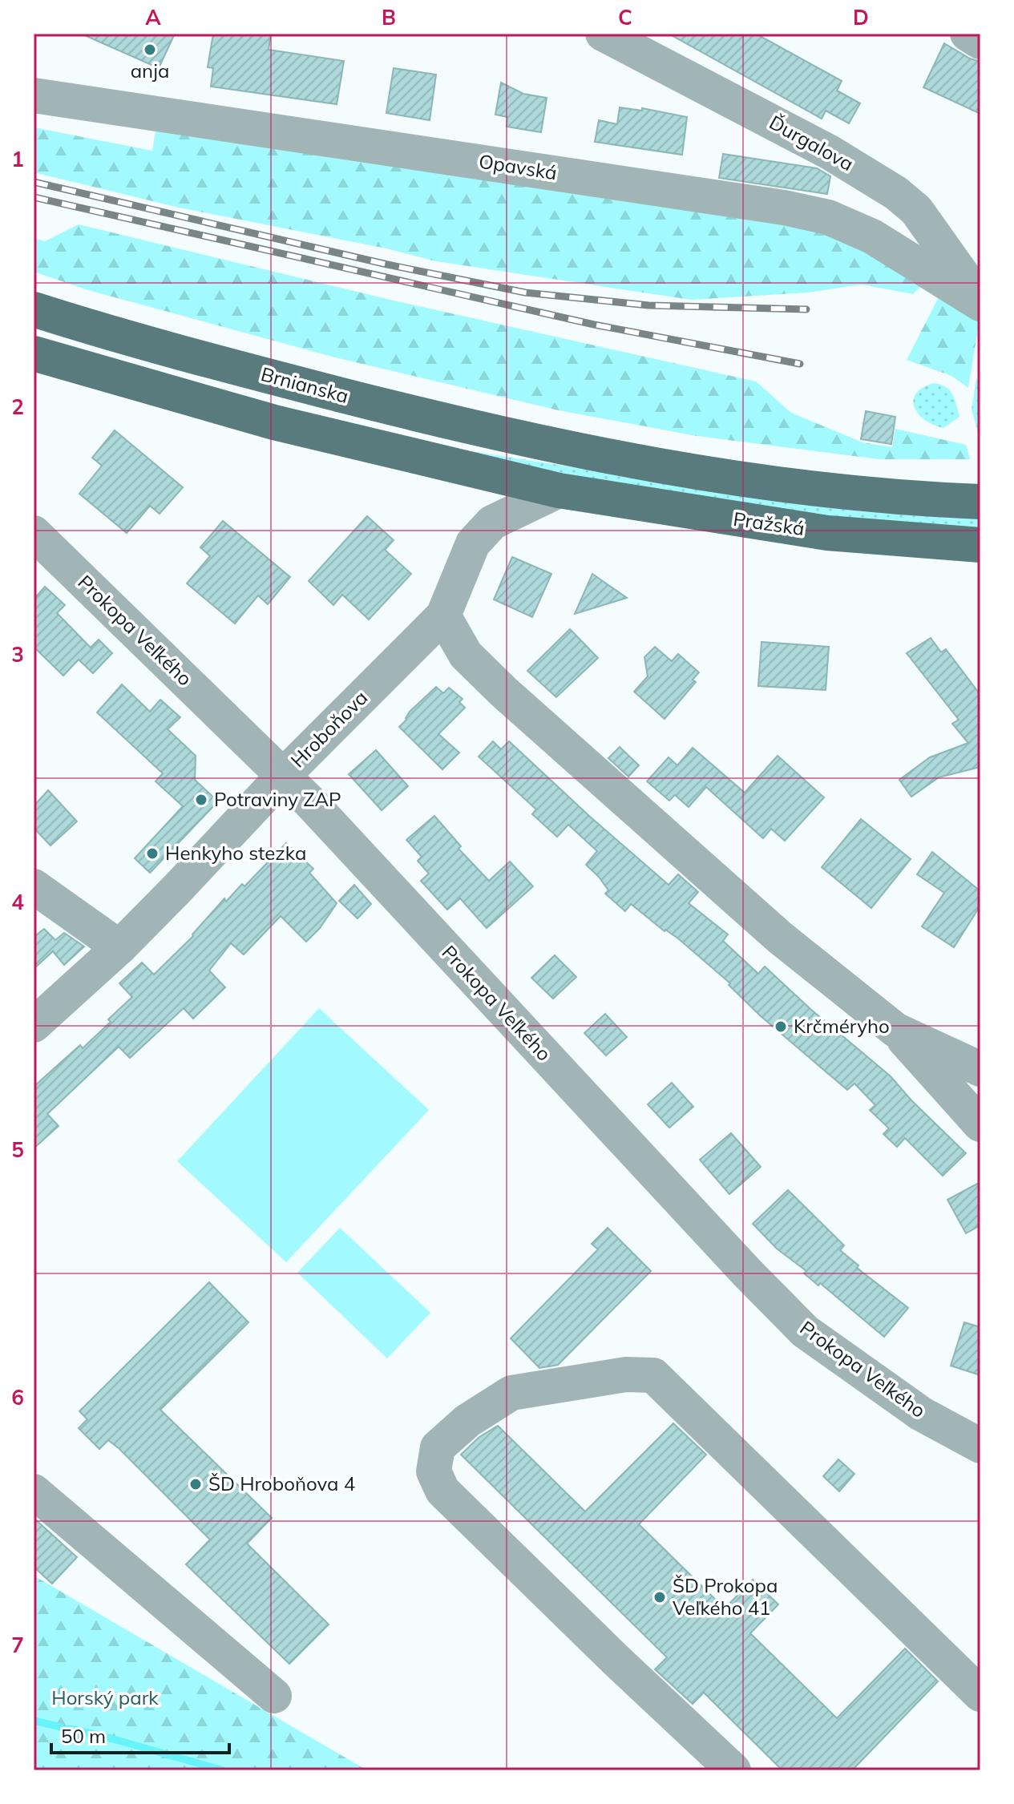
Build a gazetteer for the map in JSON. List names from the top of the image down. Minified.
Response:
{"streets":{"main road":["Brnianska","Pražská"],"street":["Ďurgalova","Opavská","Prokopa Veľkého","Hroboňova"]},"crossings":[["Ďurgalova","Opavská"],["Pražská","Hroboňova"],["Prokopa Veľkého","Hroboňova"]],"parks":["Horský park"],"places":["anja","Potraviny ZAP","Henkyho stezka","Krčméryho","ŠD Hroboňova 4","ŠD Prokopa Veľkého 41"],"scale_bar":"50 m","grid":{"columns":["A","B","C","D"],"rows":["1","2","3","4","5","6","7"]}}
